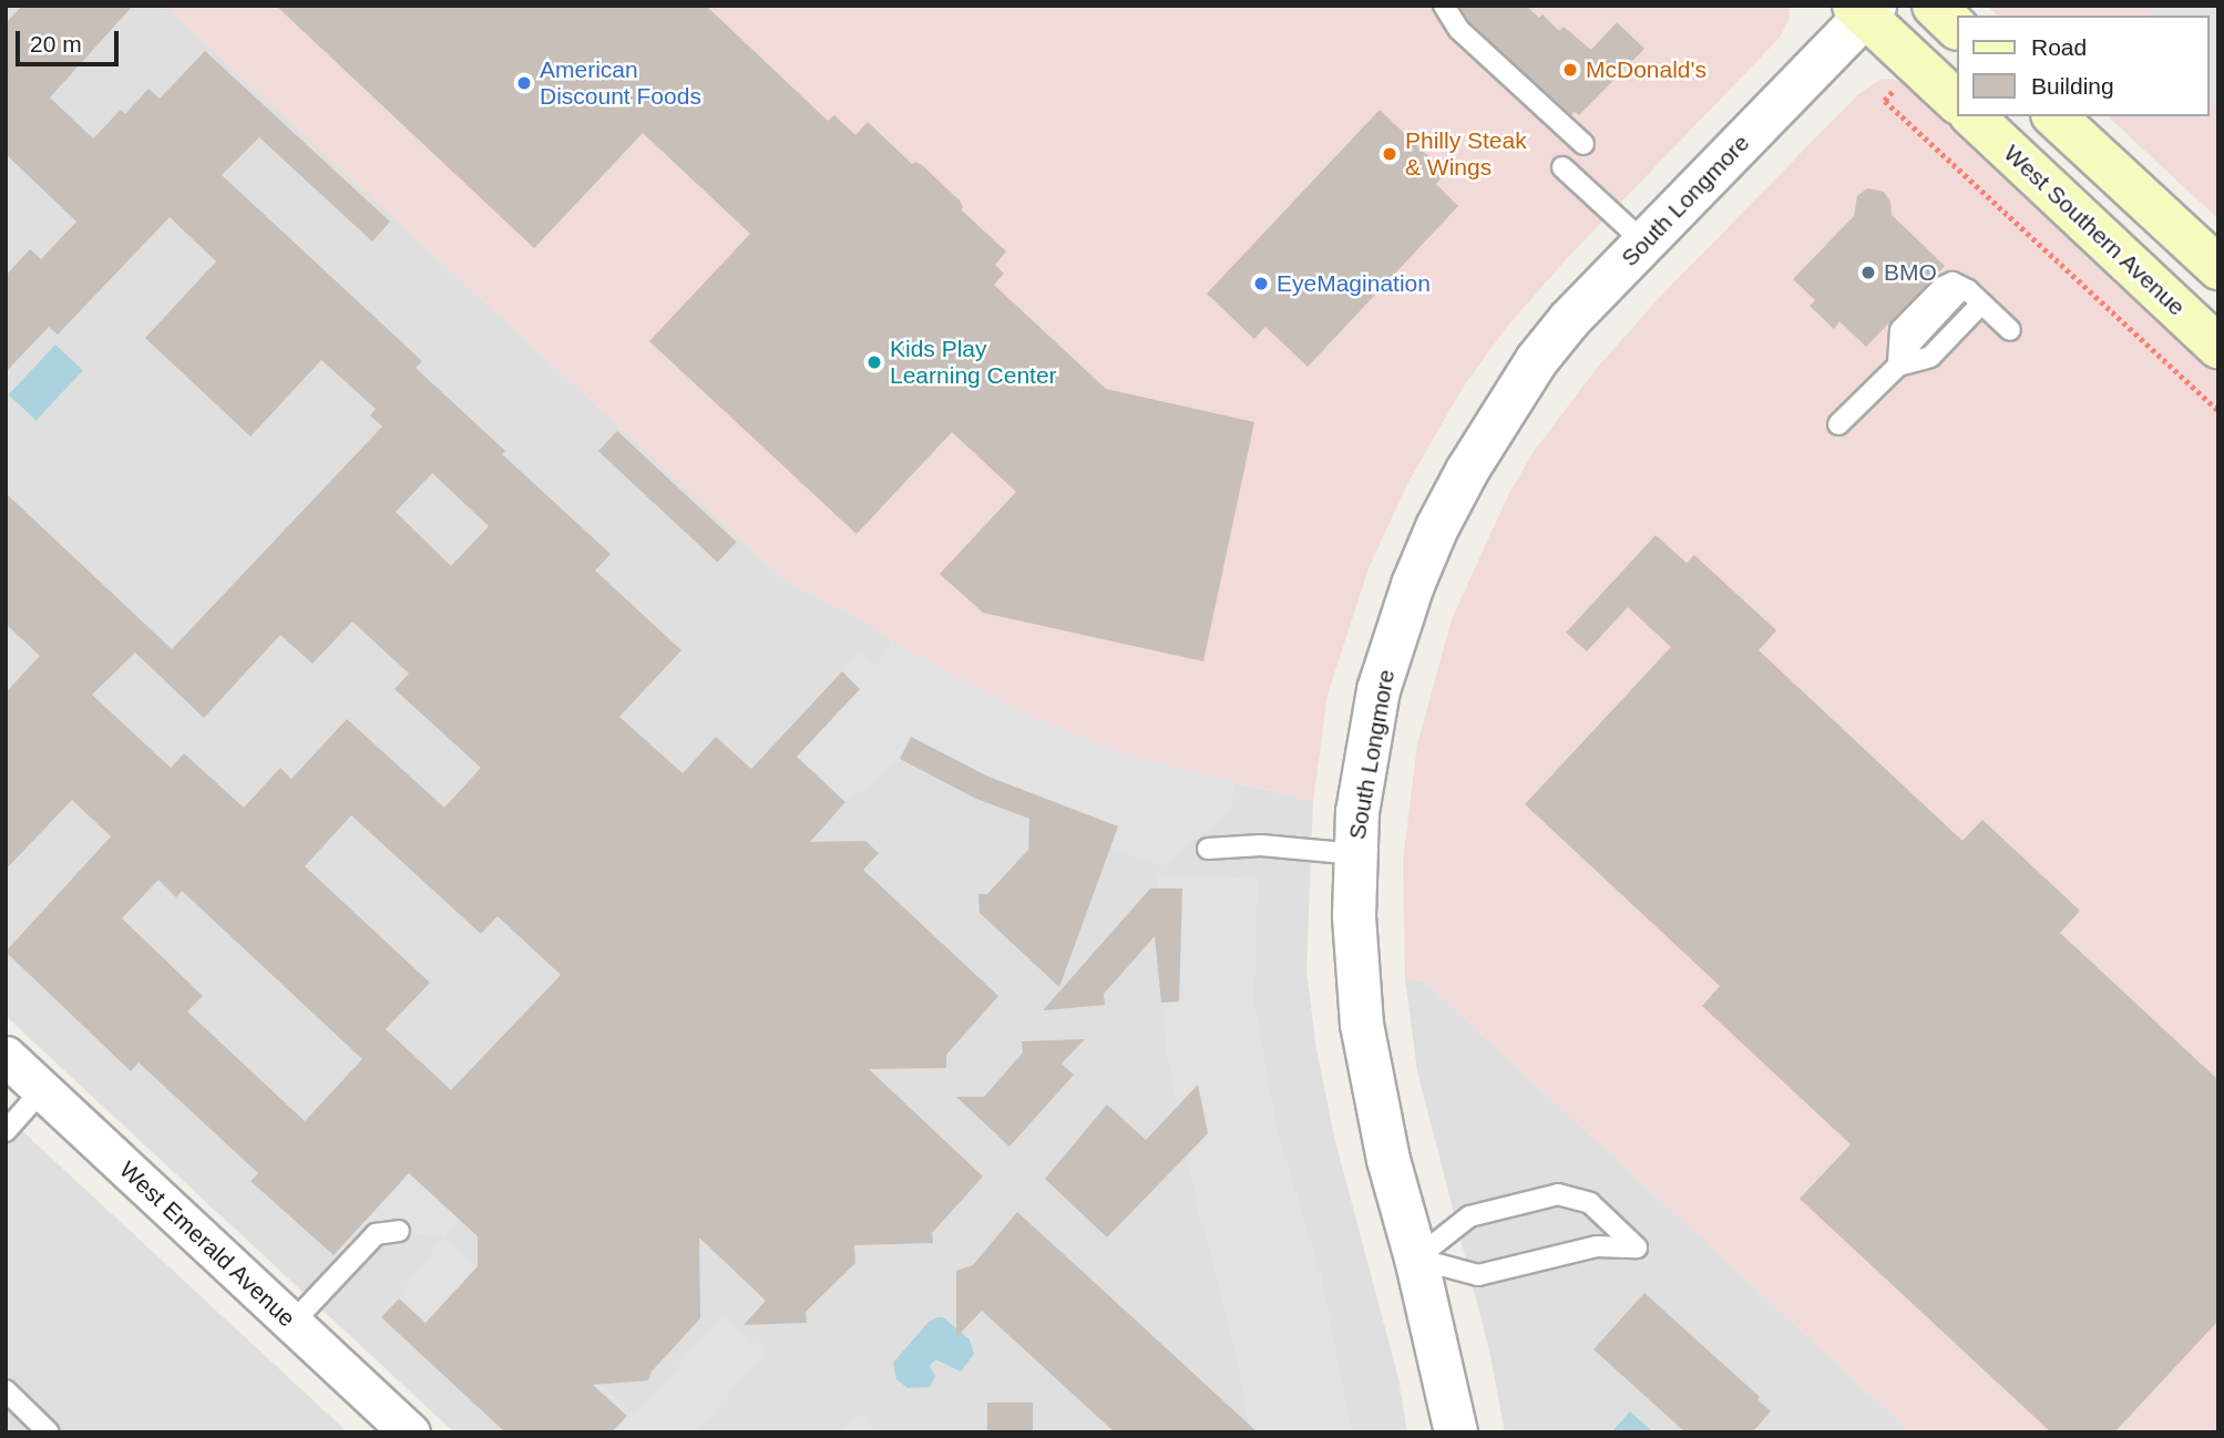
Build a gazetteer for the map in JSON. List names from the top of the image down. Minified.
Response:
{"streets":{"main road":["West Southern Avenue"],"street":["South Longmore","West Emerald Avenue"]},"places":["McDonald's","American Discount Foods","Philly Steak & Wings","BMO","EyeMagination","Kids Play Learning Center"],"legend":["Road","Building"],"scale_bar":"20 m"}
